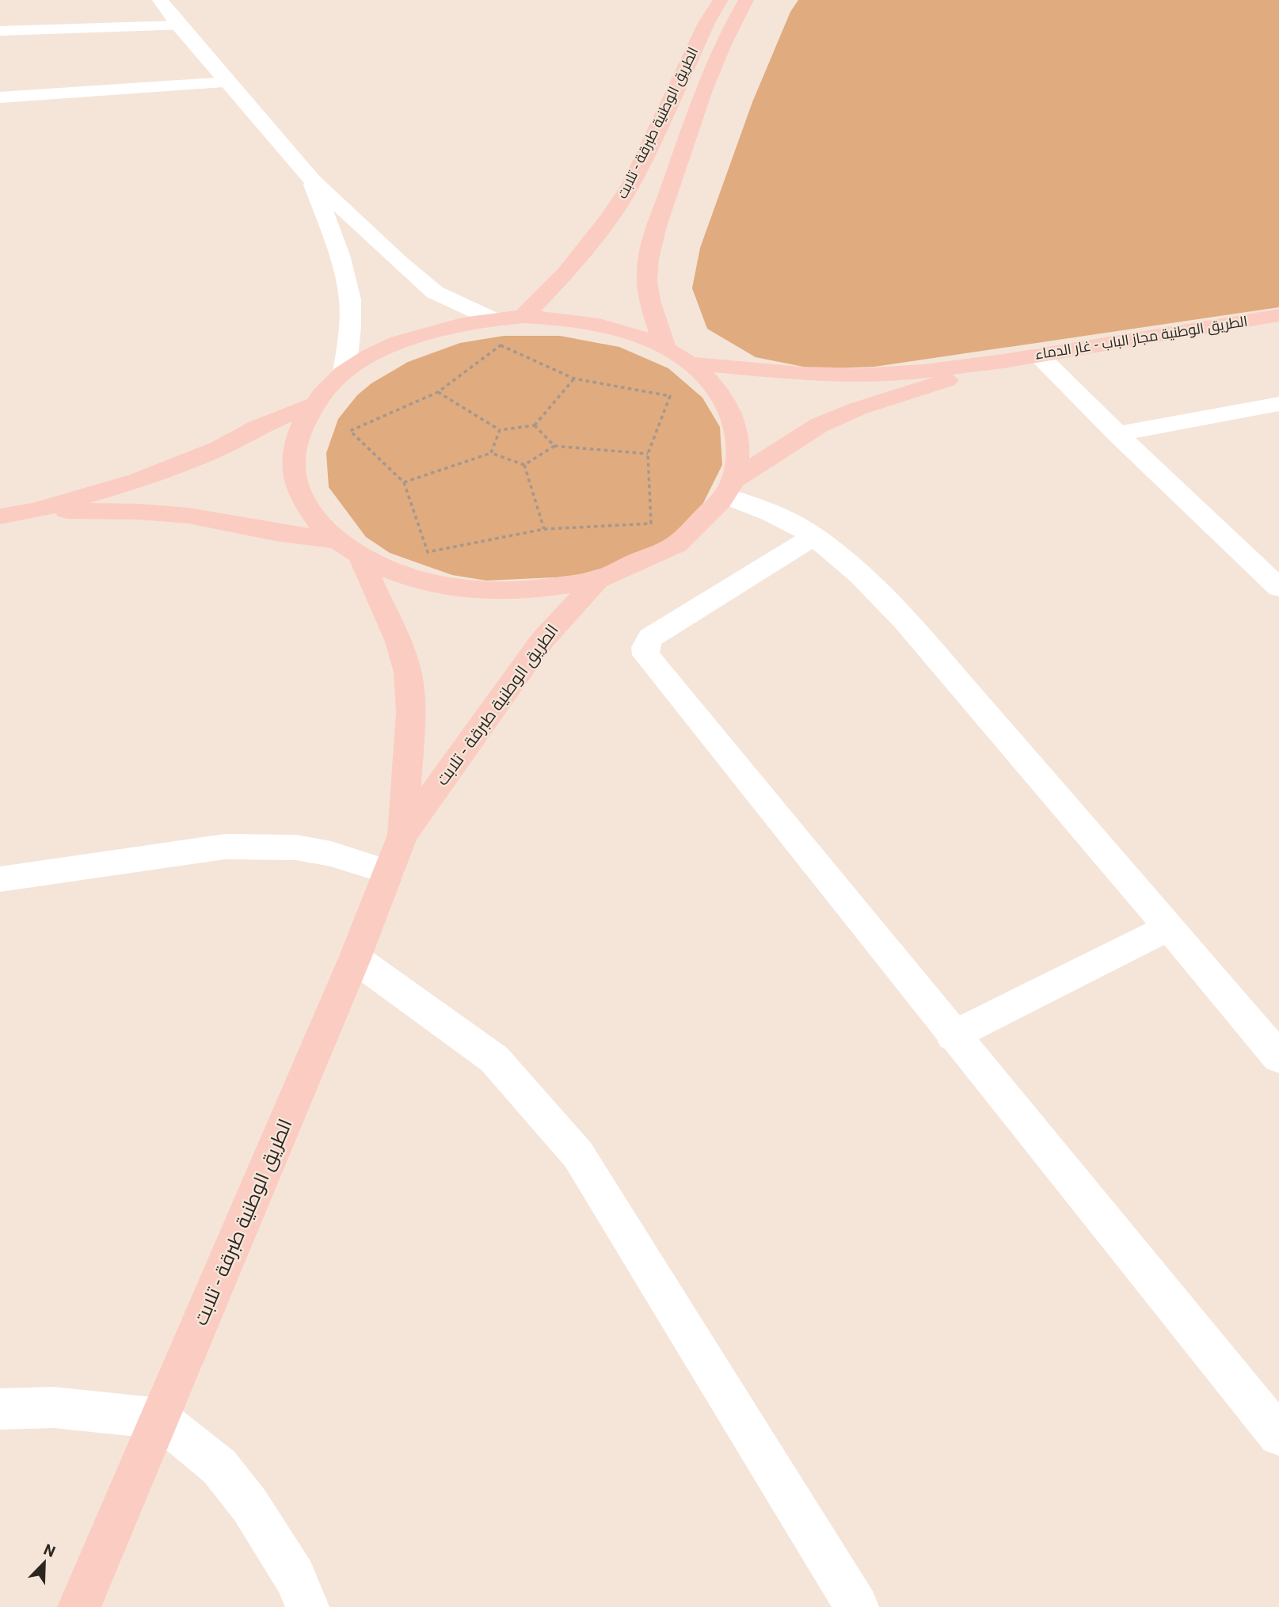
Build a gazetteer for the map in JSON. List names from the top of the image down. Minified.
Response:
{"streets":{"main road":["الطريق الوطنية طبرقة - تلابت","الطريق الوطنية مجاز الباب - غار الدماء"]},"crossings":[["الطريق الوطنية طبرقة - تلابت","الطريق الوطنية مجاز الباب - غار الدماء"]],"north":"top right"}
